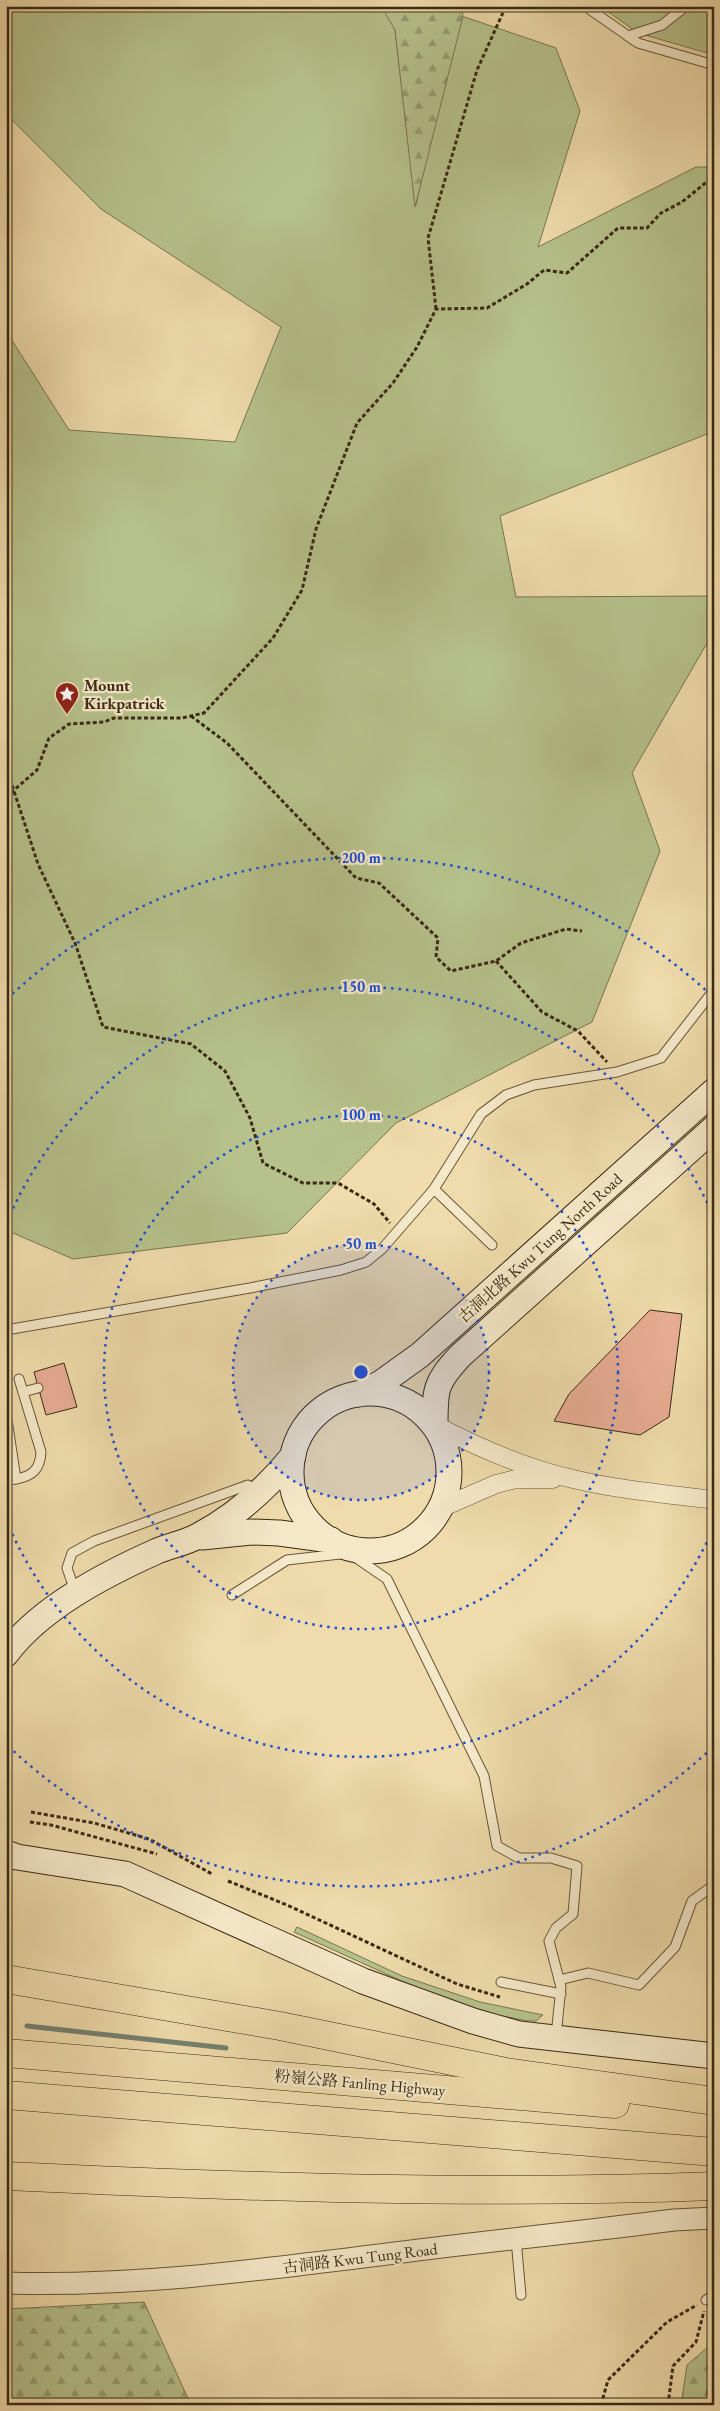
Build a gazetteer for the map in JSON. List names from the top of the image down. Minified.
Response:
{"streets":{"highway":["粉嶺公路 Fanling Highway"],"main road":["古洞北路 Kwu Tung North Road"],"street":["古洞路 Kwu Tung Road"]},"places":{"place":["Mount Kirkpatrick"]},"rings":["200 m","150 m","100 m","50 m"]}
